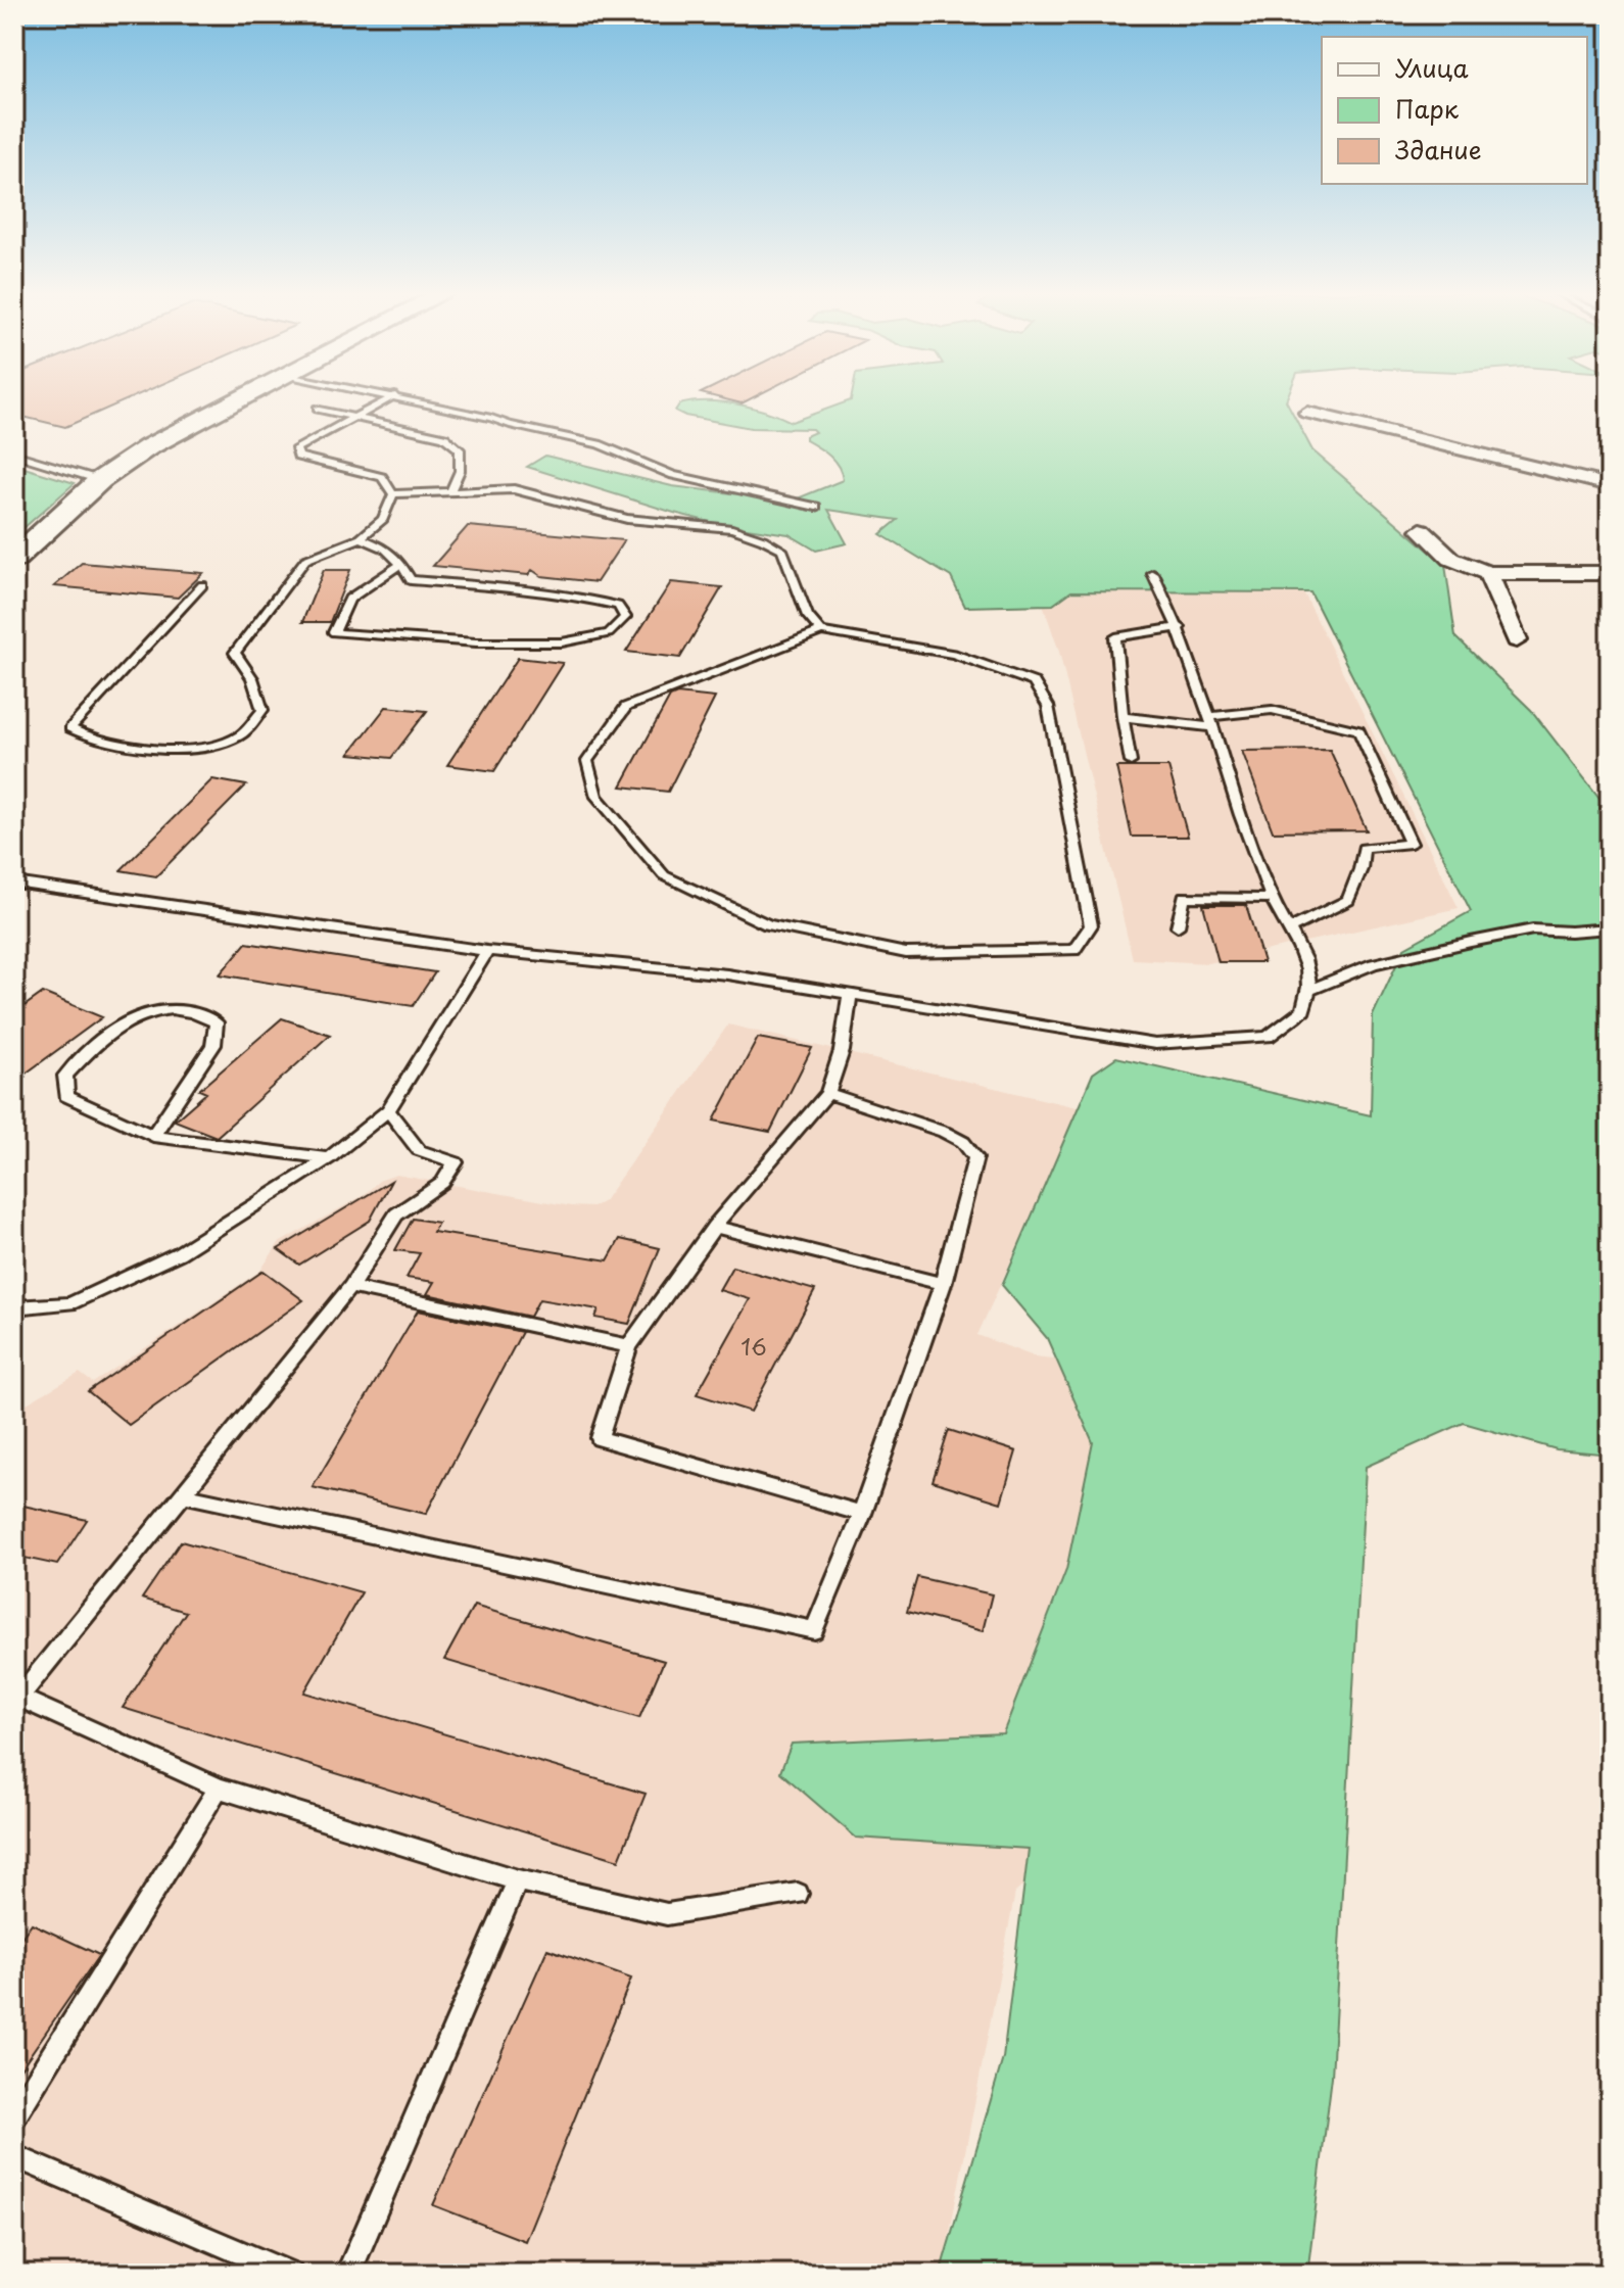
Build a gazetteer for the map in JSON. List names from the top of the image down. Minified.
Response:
{"house_numbers":["16"],"legend":["Улица","Парк","Здание"]}
